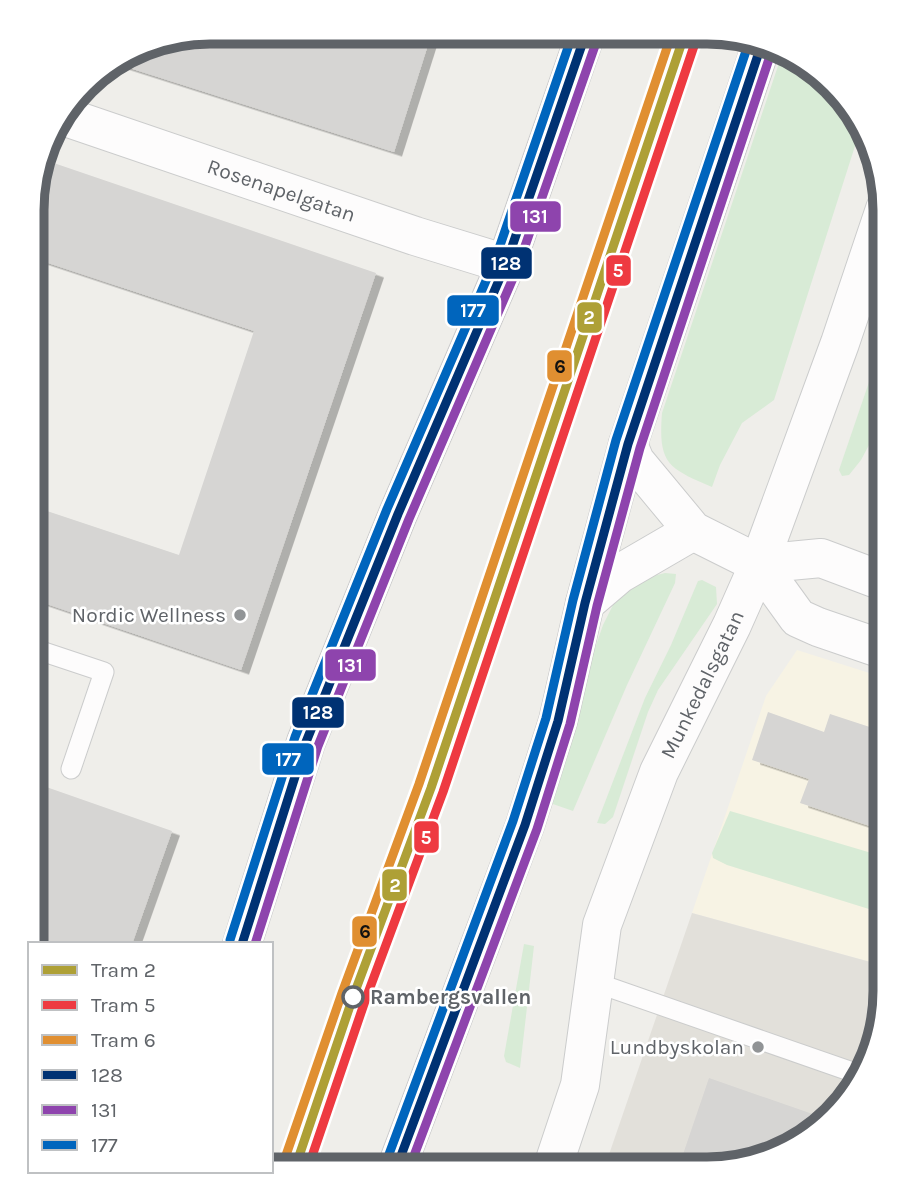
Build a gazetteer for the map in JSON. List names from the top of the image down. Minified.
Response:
{"streets":{"main road":["Rosenapelgatan","Munkedalsgatan"]},"places":["Nordic Wellness","Rambergsvallen","Lundbyskolan"],"lines":["tram line 2","tram line 5","tram line 6","transit line 128","transit line 131","transit line 177"],"legend":["Tram 2","Tram 5","Tram 6","128","131","177"]}
